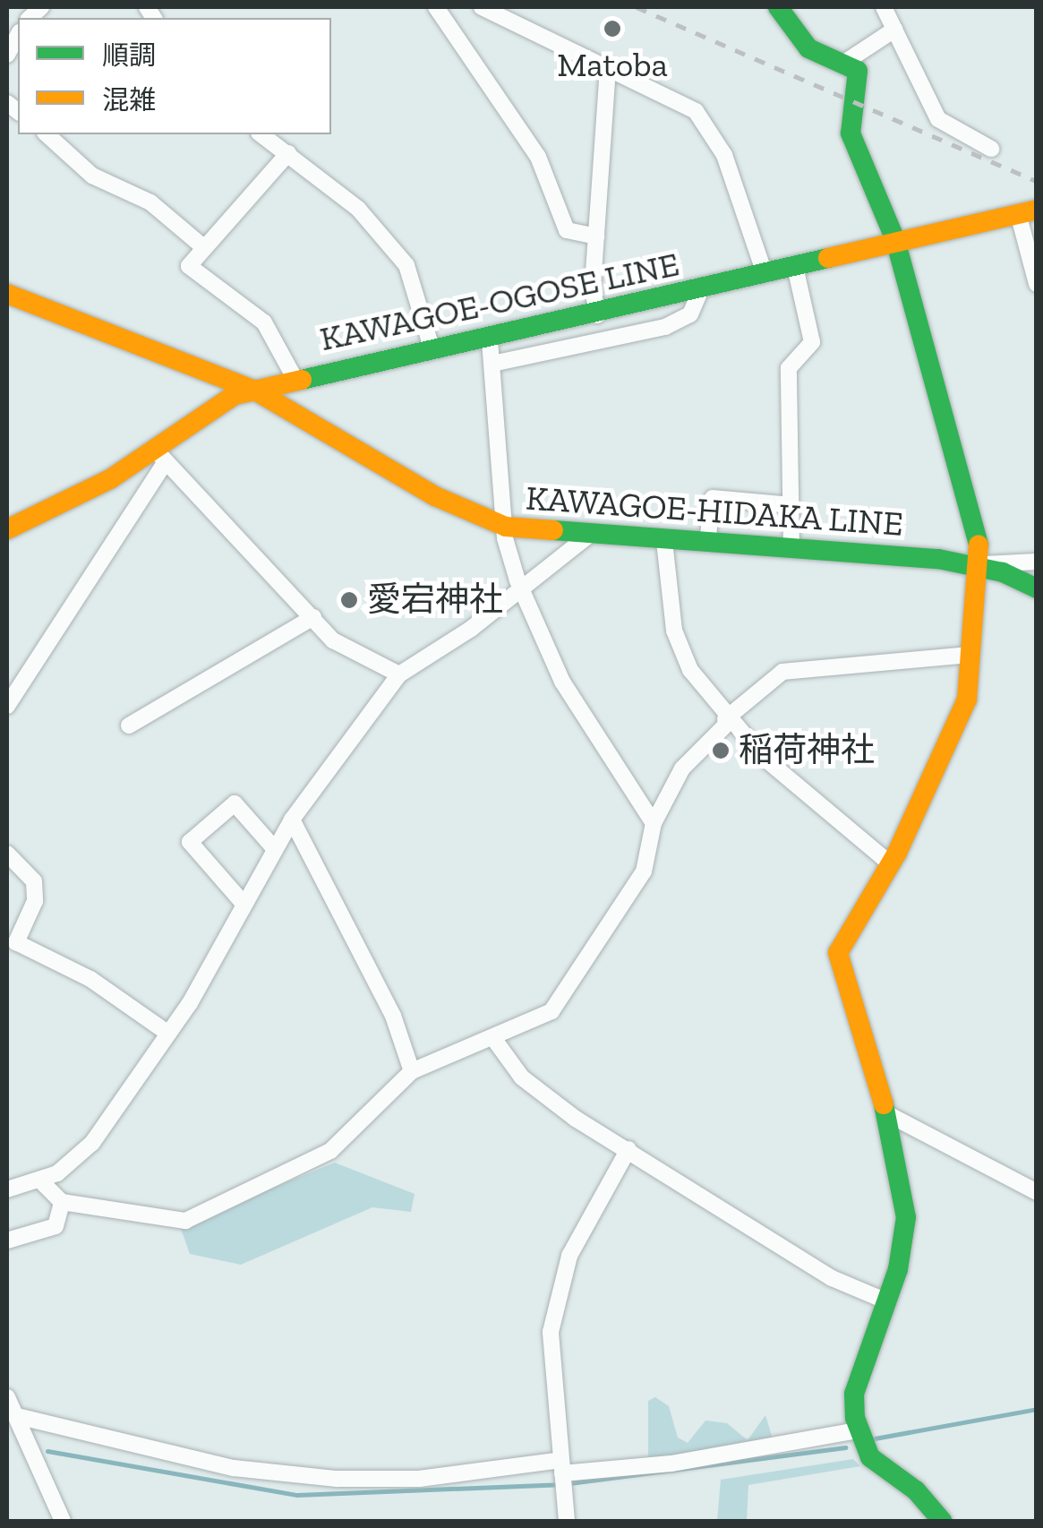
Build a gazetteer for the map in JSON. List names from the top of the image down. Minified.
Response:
{"streets":{"main road":["KAWAGOE-OGOSE LINE","KAWAGOE-HIDAKA LINE"]},"crossings":[["KAWAGOE-OGOSE LINE","KAWAGOE-HIDAKA LINE"]],"places":["Matoba","愛宕神社","稲荷神社"],"legend":["順調","混雑"]}
